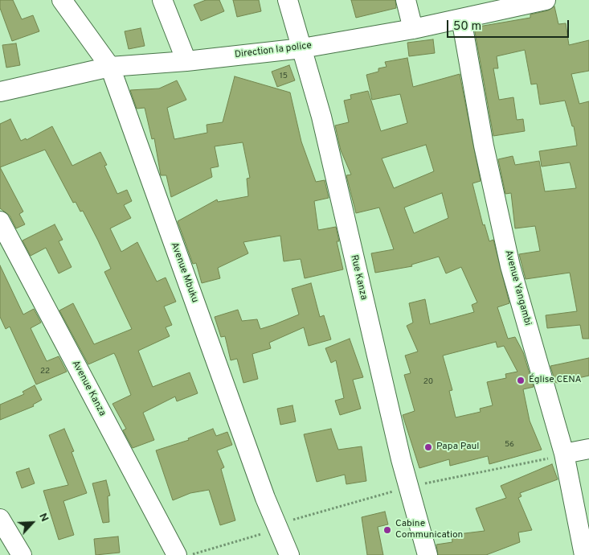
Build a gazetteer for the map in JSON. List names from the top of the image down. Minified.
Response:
{"streets":{"street":["Direction la police","Avenue Mbuku","Rue Kanza","Avenue Yangambi","Avenue Kanza"]},"crossings":[["Direction la police","Avenue Mbuku"],["Direction la police","Rue Kanza"],["Direction la police","Avenue Yangambi"]],"places":["Église CENA","Papa Paul","Cabine Communication"],"house_numbers":["15","22","20","56"],"scale_bar":"50 m","north":"top right"}
